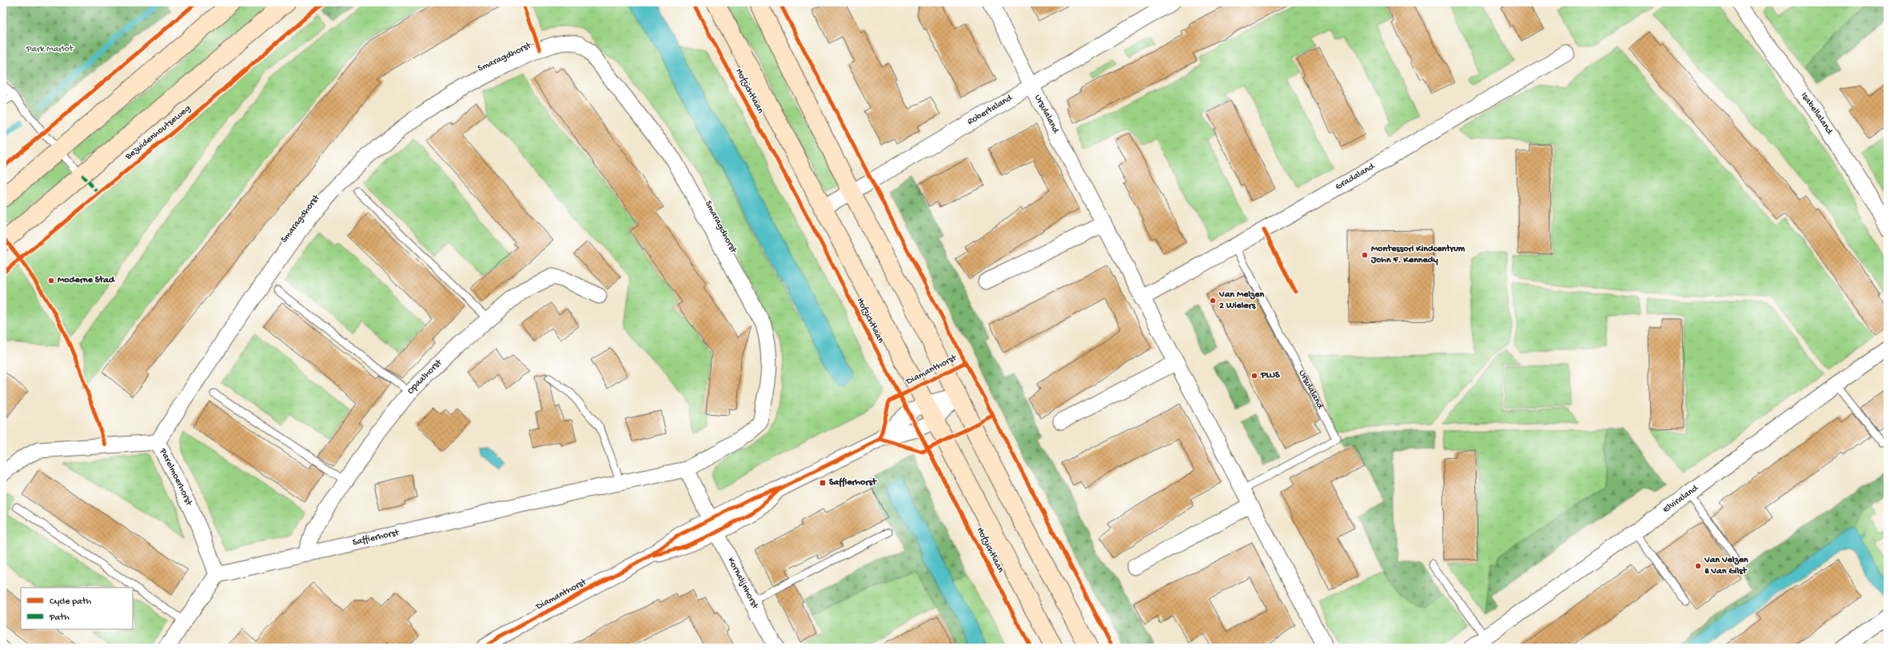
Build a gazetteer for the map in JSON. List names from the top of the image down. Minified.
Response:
{"streets":{"main road":["Hofzichtlaan","Bezuidenhoutseweg"],"street":["Smaragdhorst","Robertaland","Ursulaland","Isabellaland","Gradaland","Diamanthorst","Opaalhorst","Parelmoerhorst","Elviraland","Saffierhorst","Kornalijnhorst"]},"crossings":[["Smaragdhorst","Parelmoerhorst"],["Smaragdhorst","Saffierhorst"],["Hofzichtlaan","Robertaland"],["Hofzichtlaan","Diamanthorst"],["Robertaland","Ursulaland"],["Ursulaland","Gradaland"],["Diamanthorst","Kornalijnhorst"],["Opaalhorst","Saffierhorst"],["Parelmoerhorst","Saffierhorst"]],"parks":["Park Marlot"],"places":{"other":["Montessori Kindcentrum John F. Kennedy","Moderne Stad","Van Melzen 2 Wielers","PLUS","Van Velzen & Van Gilst"],"transit":["Saffierhorst"]},"legend":["Cycle path","Path"]}
